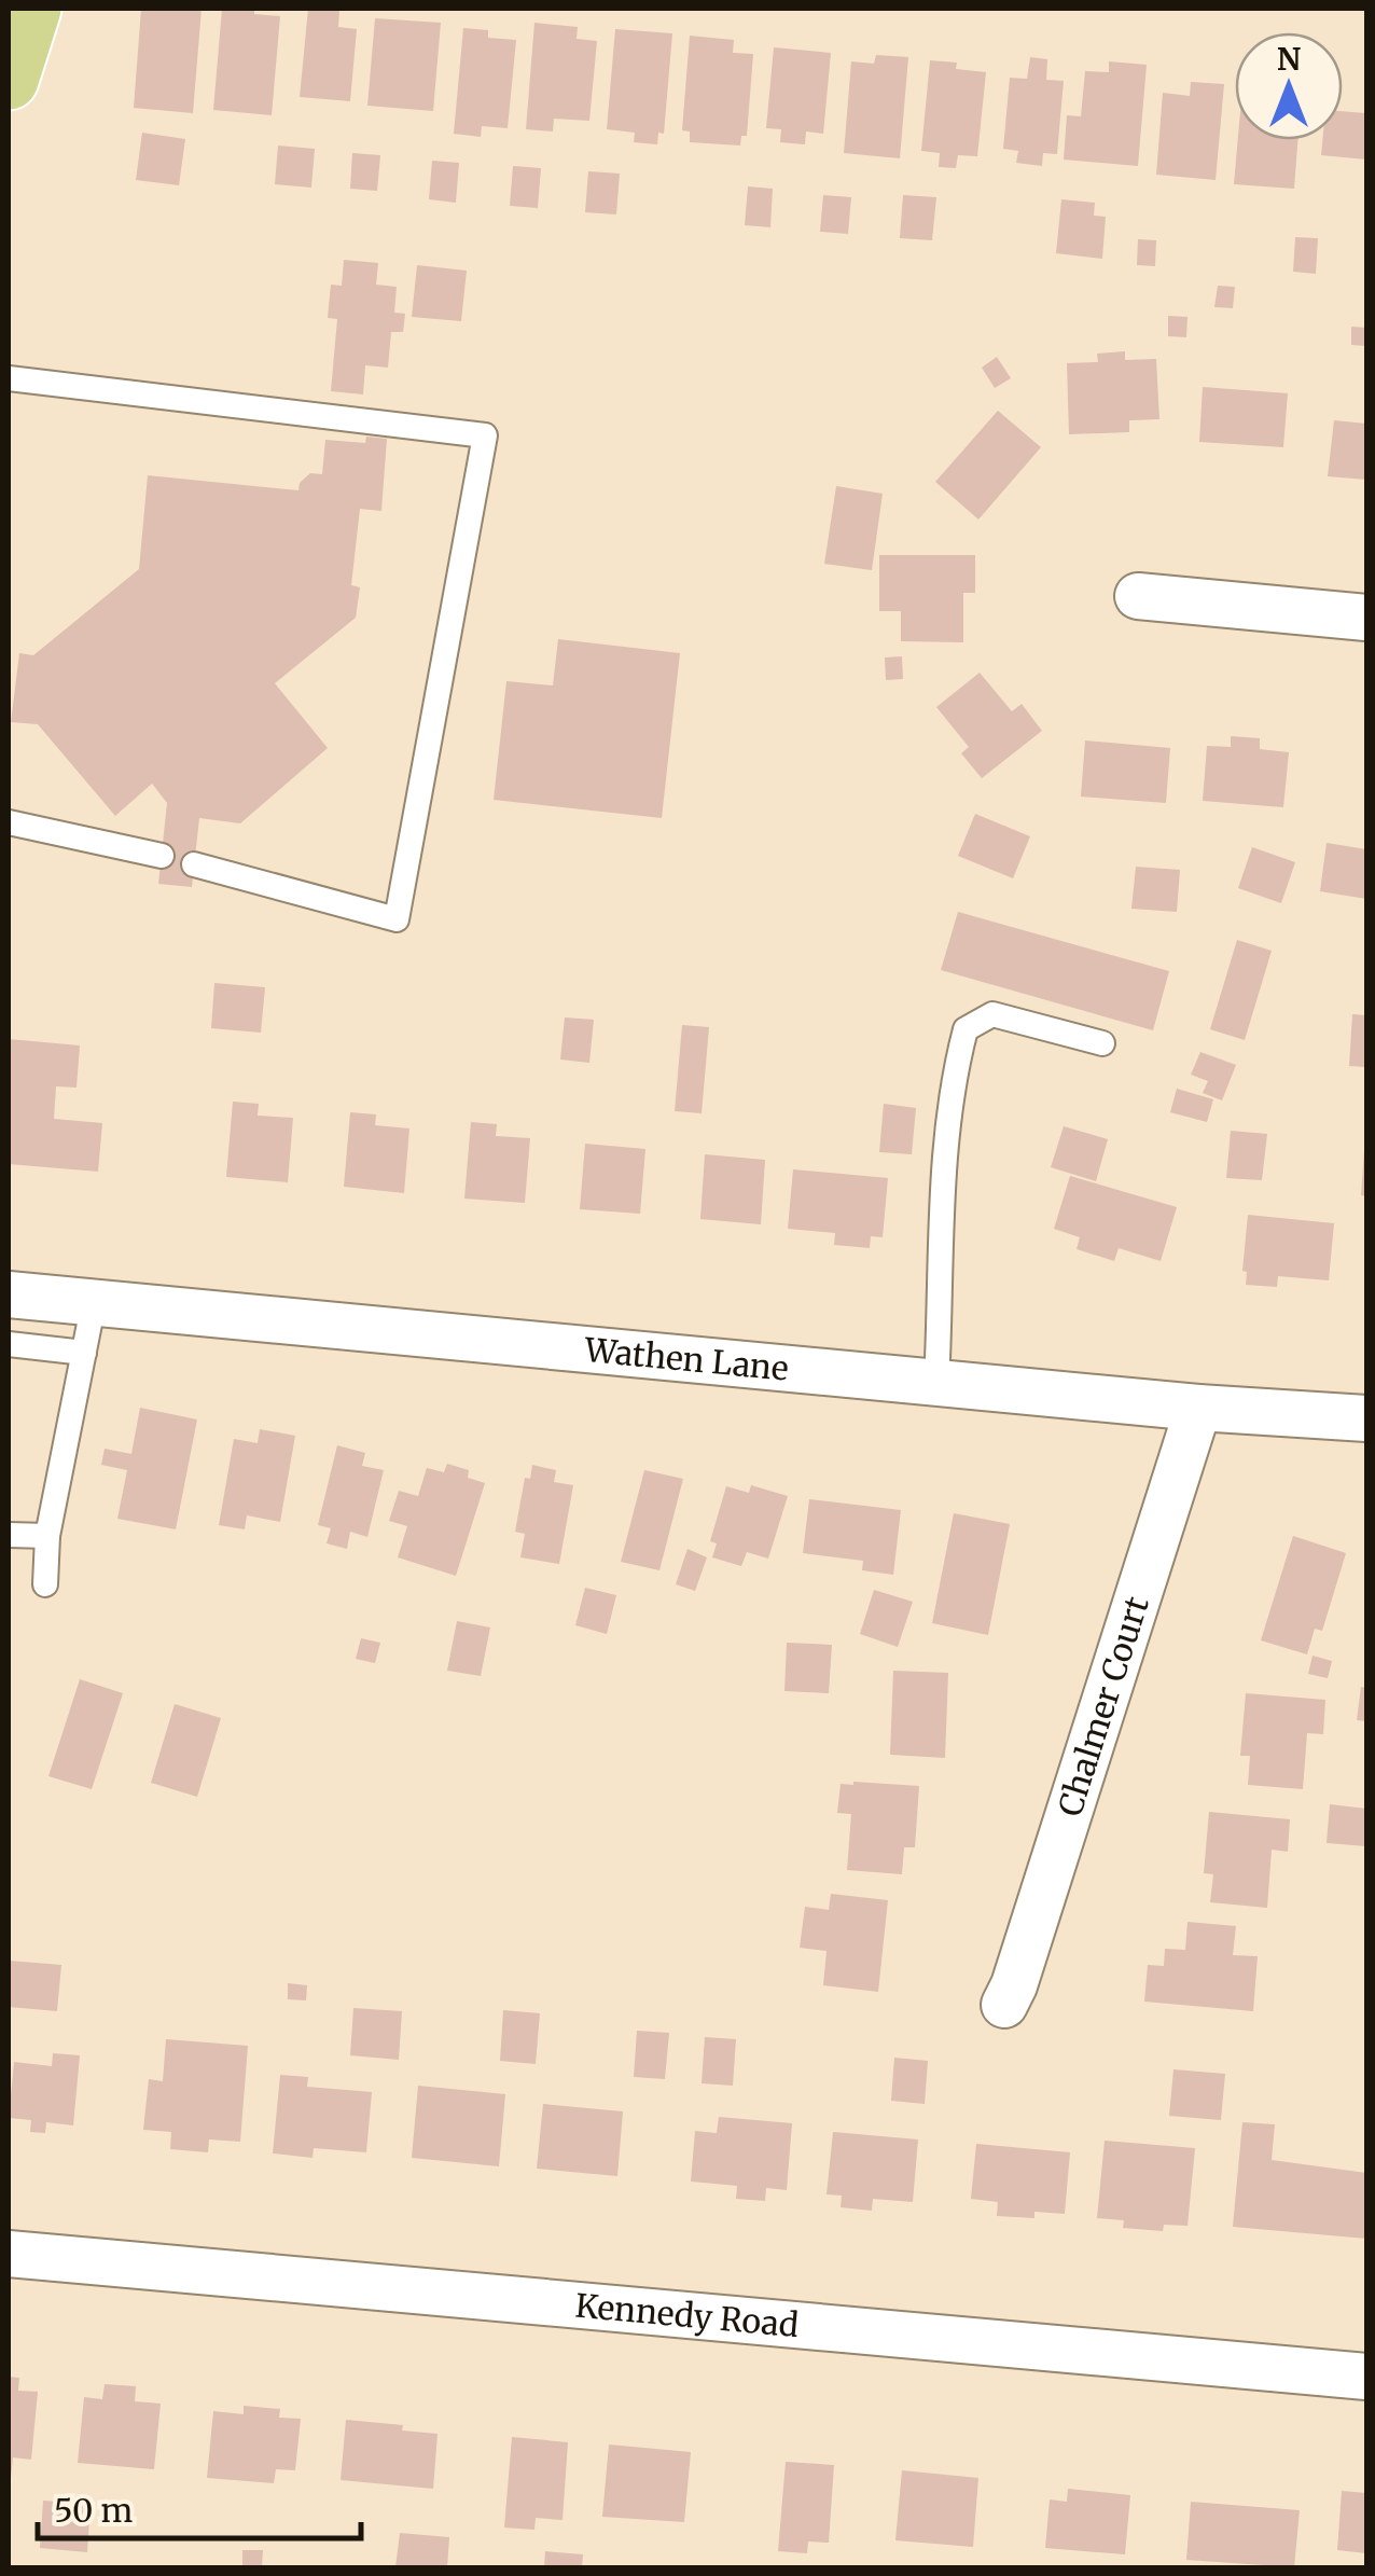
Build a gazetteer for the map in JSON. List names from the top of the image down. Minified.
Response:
{"streets":{"street":["Wathen Lane","Chalmer Court","Kennedy Road"]},"crossings":[["Wathen Lane","Chalmer Court"]],"scale_bar":"50 m","north":"top"}
